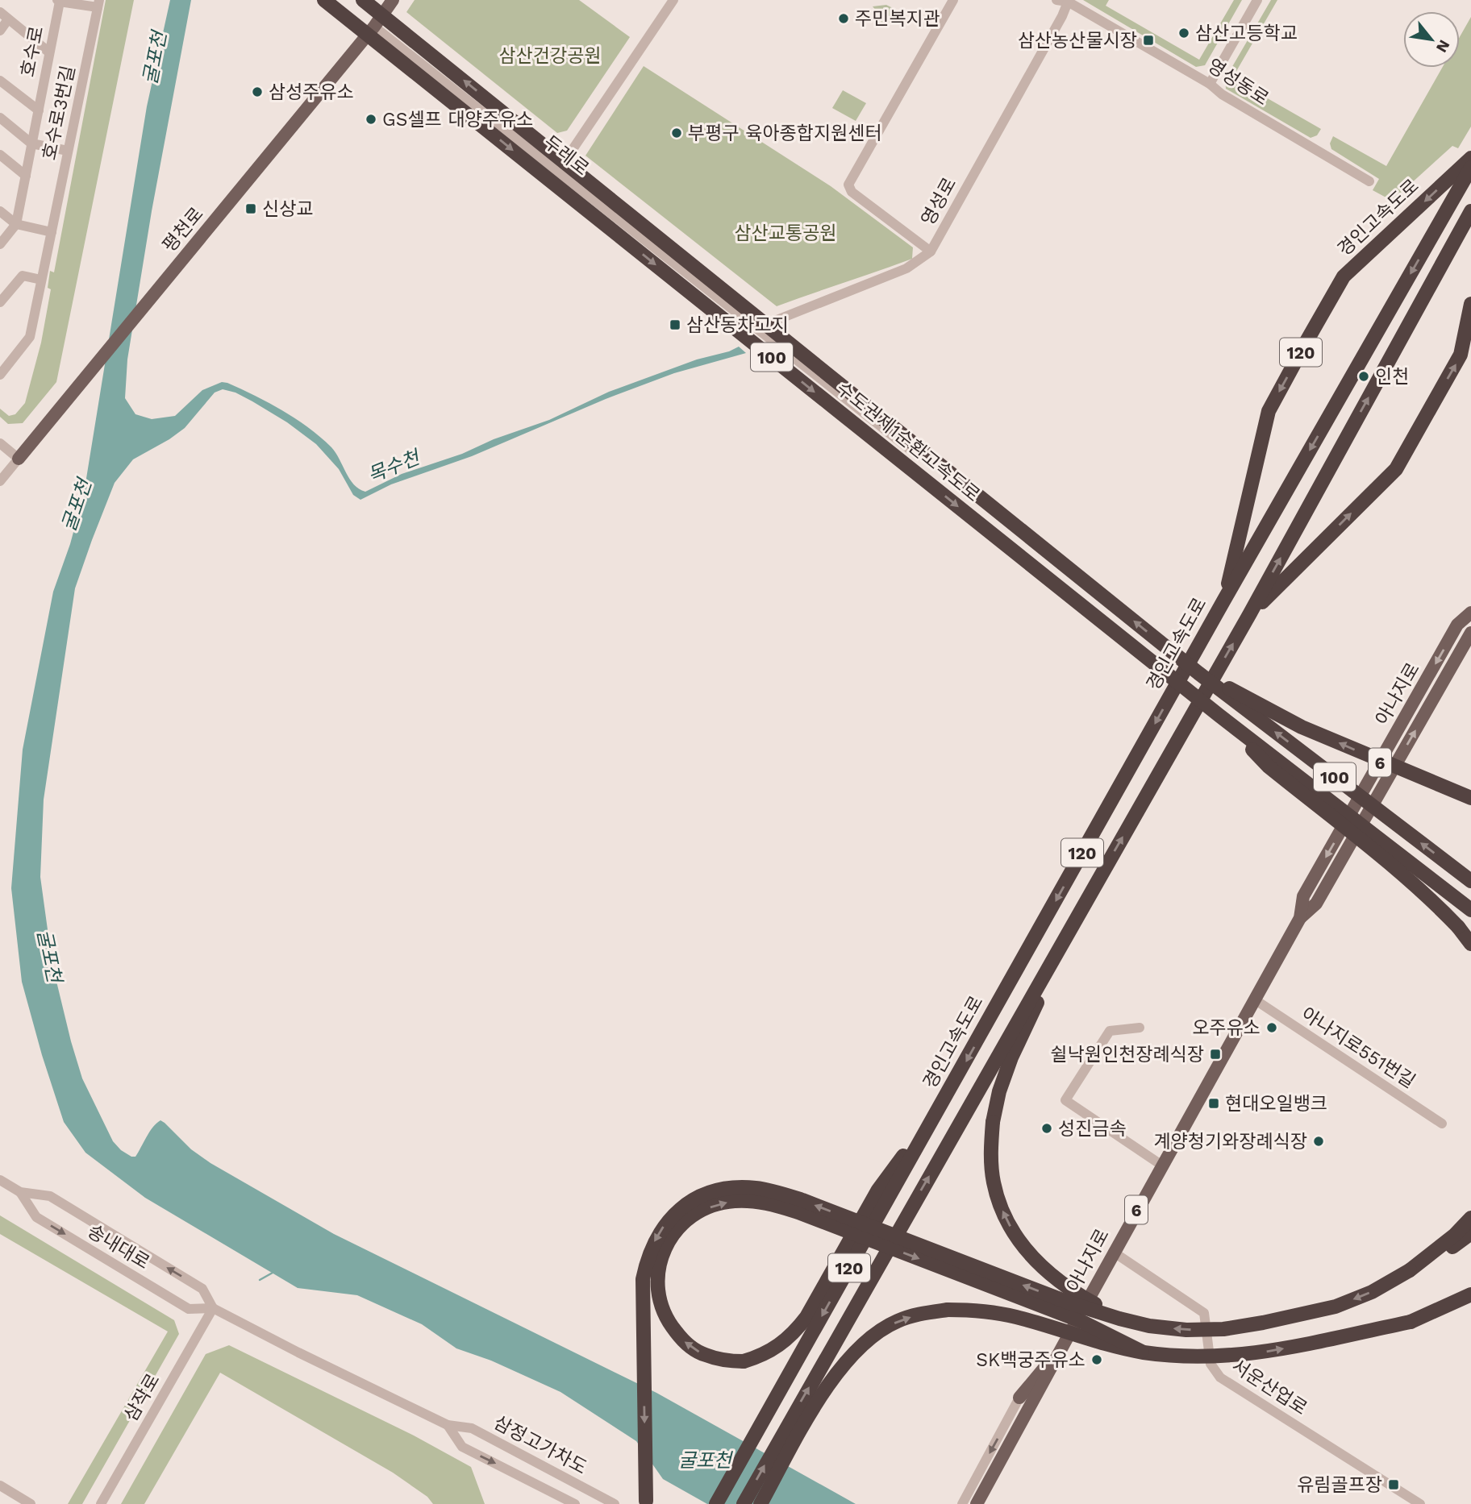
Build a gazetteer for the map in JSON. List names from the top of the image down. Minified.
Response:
{"streets":{"highway":["경인고속도로","120","100","수도권제1순환고속도로"],"main road":["평천로","아나지로","6"],"street":["호수로","영성동로","호수로3번길","두레로","영성로","아나지로551번길","송내대로","서운산업로","삼작로","삼정고가차도"]},"crossings":[["영성동로","영성로"],["두레로","영성로"],["두레로","평천로"],["아나지로","아나지로551번길"],["아나지로","서운산업로"],["송내대로","삼작로"],["송내대로","삼정고가차도"]],"water":["굴포천","목수천"],"parks":["삼산건강공원","삼산교통공원"],"places":{"other":["주민복지관","삼산고등학교","삼성주유소","GS셀프 대양주유소","부평구 육아종합지원센터","인천","오주유소","성진금속","계양청기와장례식장","SK백궁주유소"],"transit":["삼산농산물시장","신상교","삼산동차고지","쉴낙원인천장례식장","현대오일뱅크","유림골프장"]},"north":"bottom right"}
